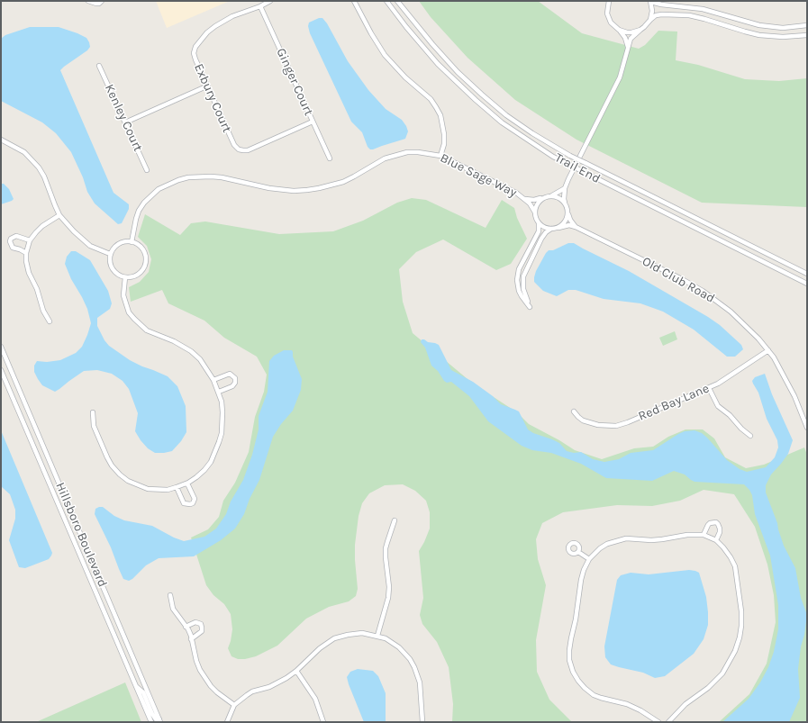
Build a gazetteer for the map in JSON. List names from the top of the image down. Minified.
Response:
{"streets":{"street":["Ginger Court","Exbury Court","Kenley Court","Trail End","Blue Sage Way","Old Club Road","Red Bay Lane","Hillsboro Boulevard"]},"crossings":[["Ginger Court","Exbury Court"],["Blue Sage Way","Old Club Road"],["Old Club Road","Red Bay Lane"]]}
